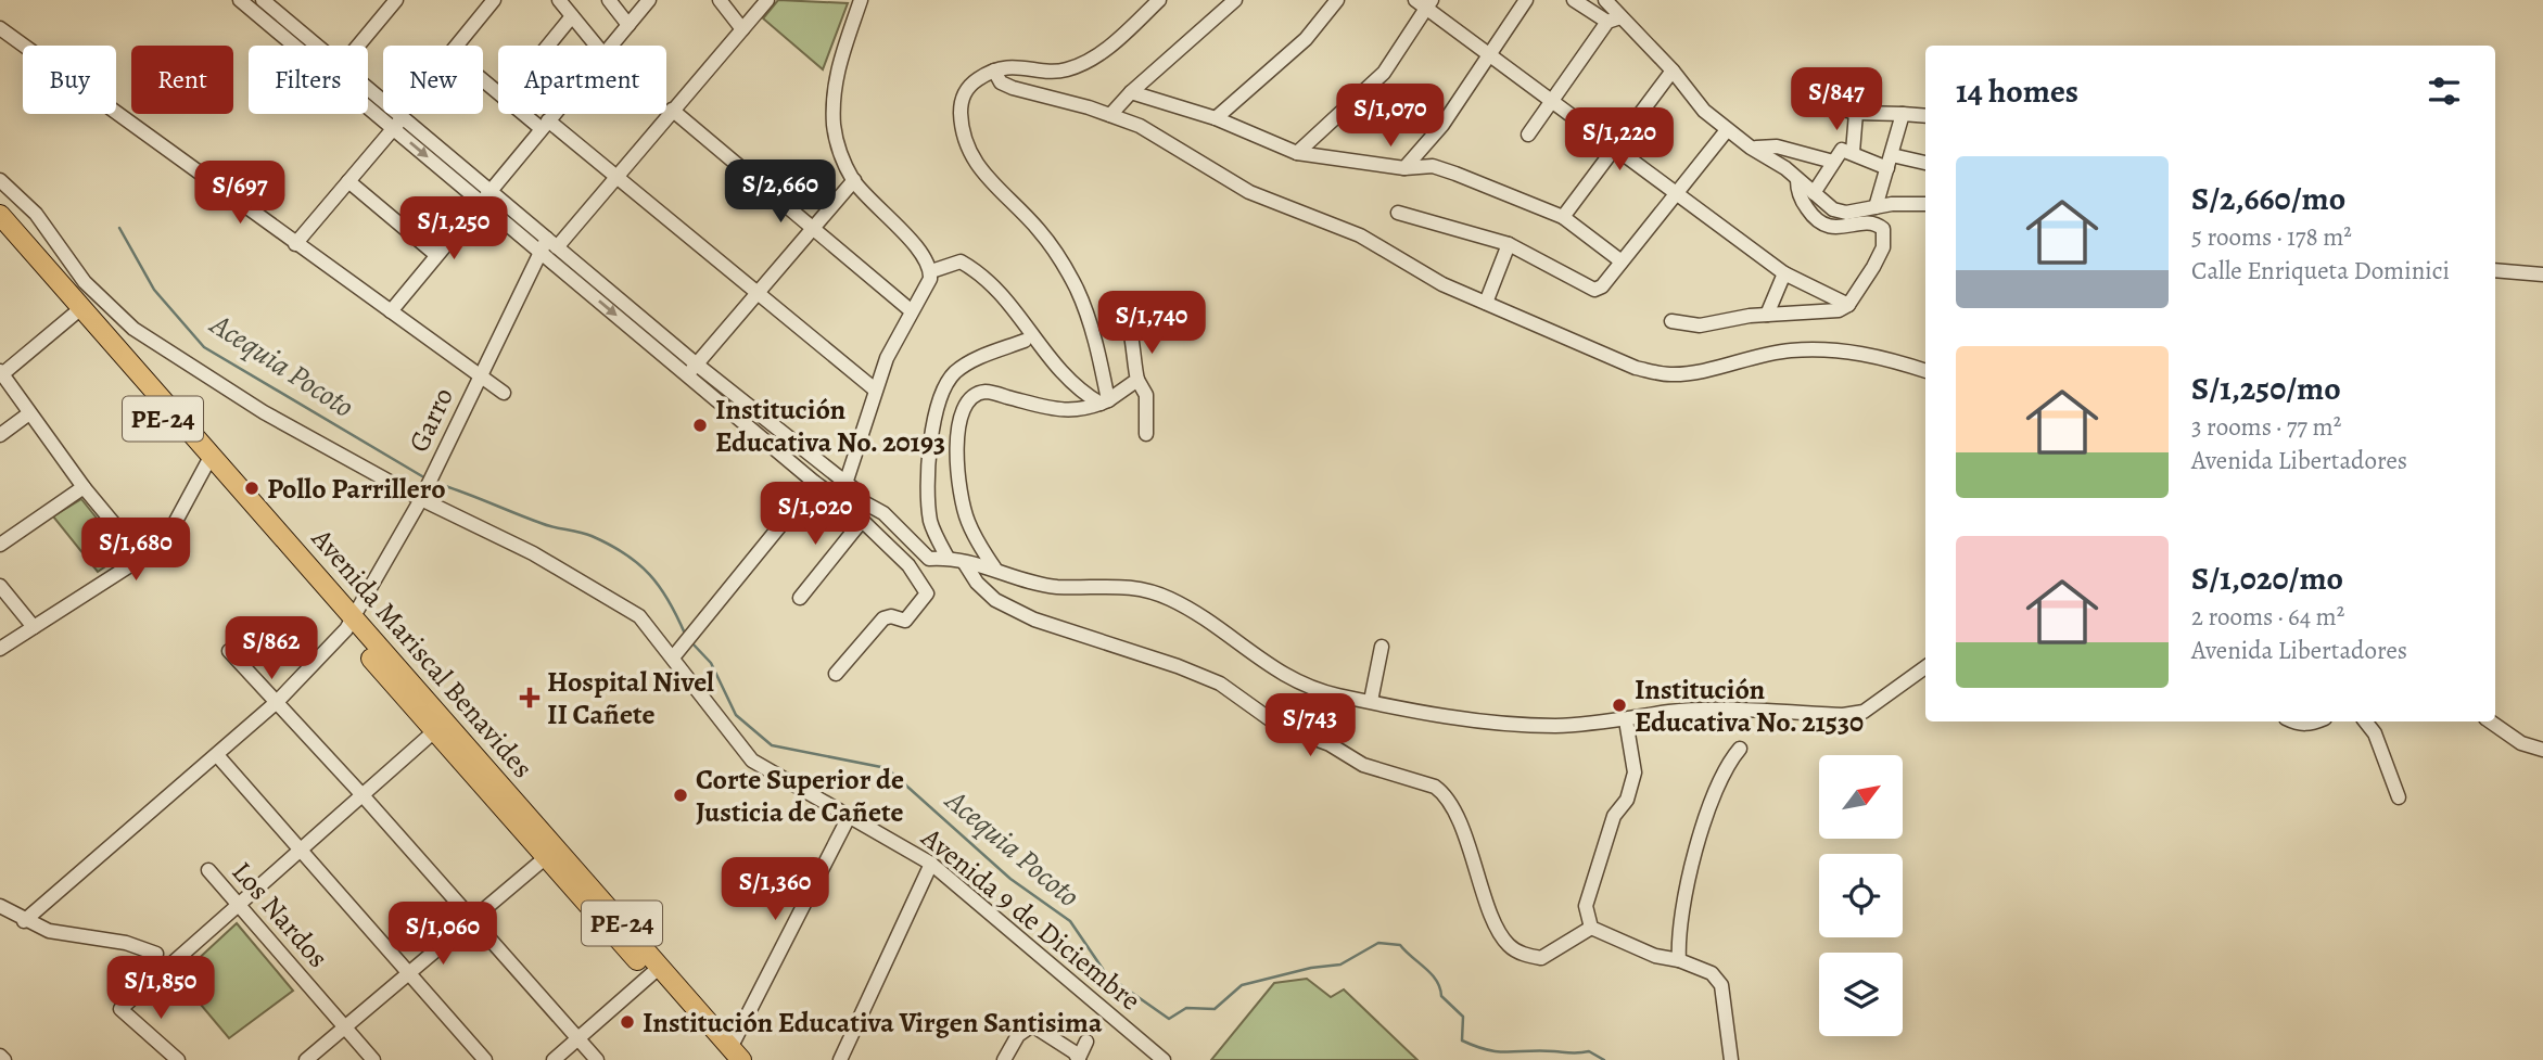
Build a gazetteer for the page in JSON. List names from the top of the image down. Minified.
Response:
{"streets":{"highway":["PE-24","Avenida Mariscal Benavides"],"street":["Garro","Los Nardos","Avenida 9 de Diciembre"]},"crossings":[["Garro","Avenida Mariscal Benavides"],["Garro","Avenida 9 de Diciembre"]],"water":["Acequia Pocoto"],"places":{"other":["Institución Educativa No. 20193","Pollo Parrillero","Institución Educativa No. 21530","Corte Superior de Justicia de Cañete","Institución Educativa Virgen Santisima"],"health":["Hospital Nivel II Cañete"]},"north":"top right","page":{"chip":["Buy","Rent","Filters","New","Apartment"],"heading":"14 homes","price":["S/847","S/1,070","S/1,220","S/2,660","S/697","S/1,250","S/1,740","S/1,020","S/1,680","S/862","S/743","S/1,360","S/1,060","S/1,850"],"list":[{"name":"S/2,660/mo","note":"5 rooms · 178 m² · Calle Enriqueta Dominici"},{"name":"S/1,250/mo","note":"3 rooms · 77 m² · Avenida Libertadores"},{"name":"S/1,020/mo","note":"2 rooms · 64 m² · Avenida Libertadores"}]}}
